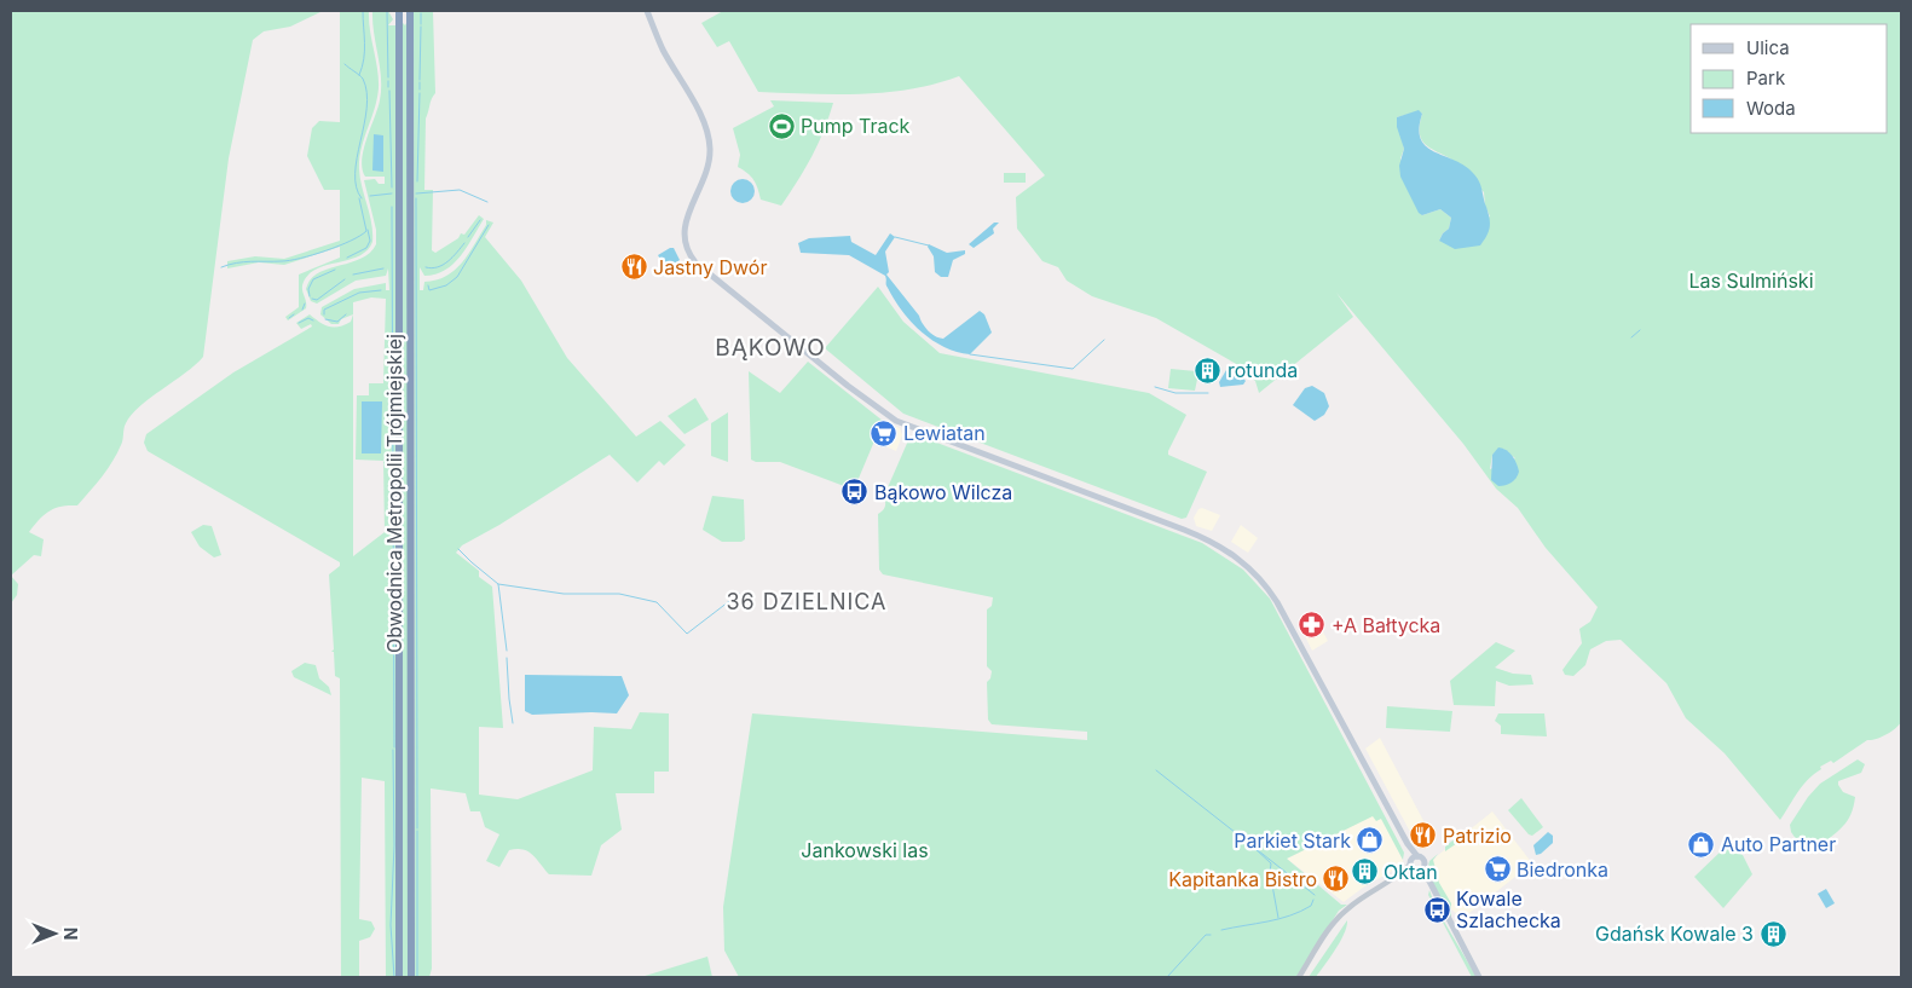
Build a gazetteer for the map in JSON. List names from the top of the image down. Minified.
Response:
{"streets":{"highway":["Obwodnica Metropolii Trójmiejskiej"]},"districts":["BĄKOWO","36 DZIELNICA"],"parks":["Las Sulmiński","Jankowski las"],"places":{"sports":["Pump Track"],"restaurant":["Jastny Dwór","Patrizio","Kapitanka Bistro"],"building":["rotunda","Oktan","Gdańsk Kowale 3"],"supermarket":["Lewiatan","Biedronka"],"bus stop":["Bąkowo Wilcza","Kowale Szlachecka"],"pharmacy":["+A Bałtycka"],"shop":["Parkiet Stark","Auto Partner"]},"legend":["Ulica","Park","Woda"],"north":"right"}
